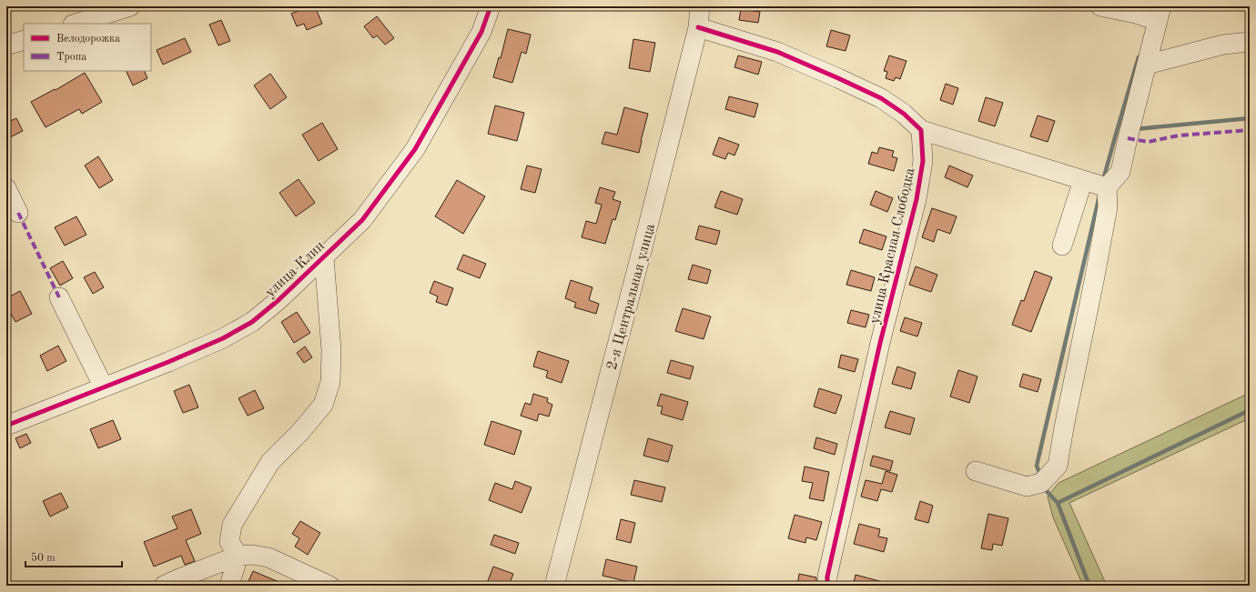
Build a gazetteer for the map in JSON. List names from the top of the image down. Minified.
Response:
{"streets":{"street":["улица Красная Слободка","улица Клин","2-я Центральная улица"]},"legend":["Велодорожка","Тропа"],"scale_bar":"50 m"}
